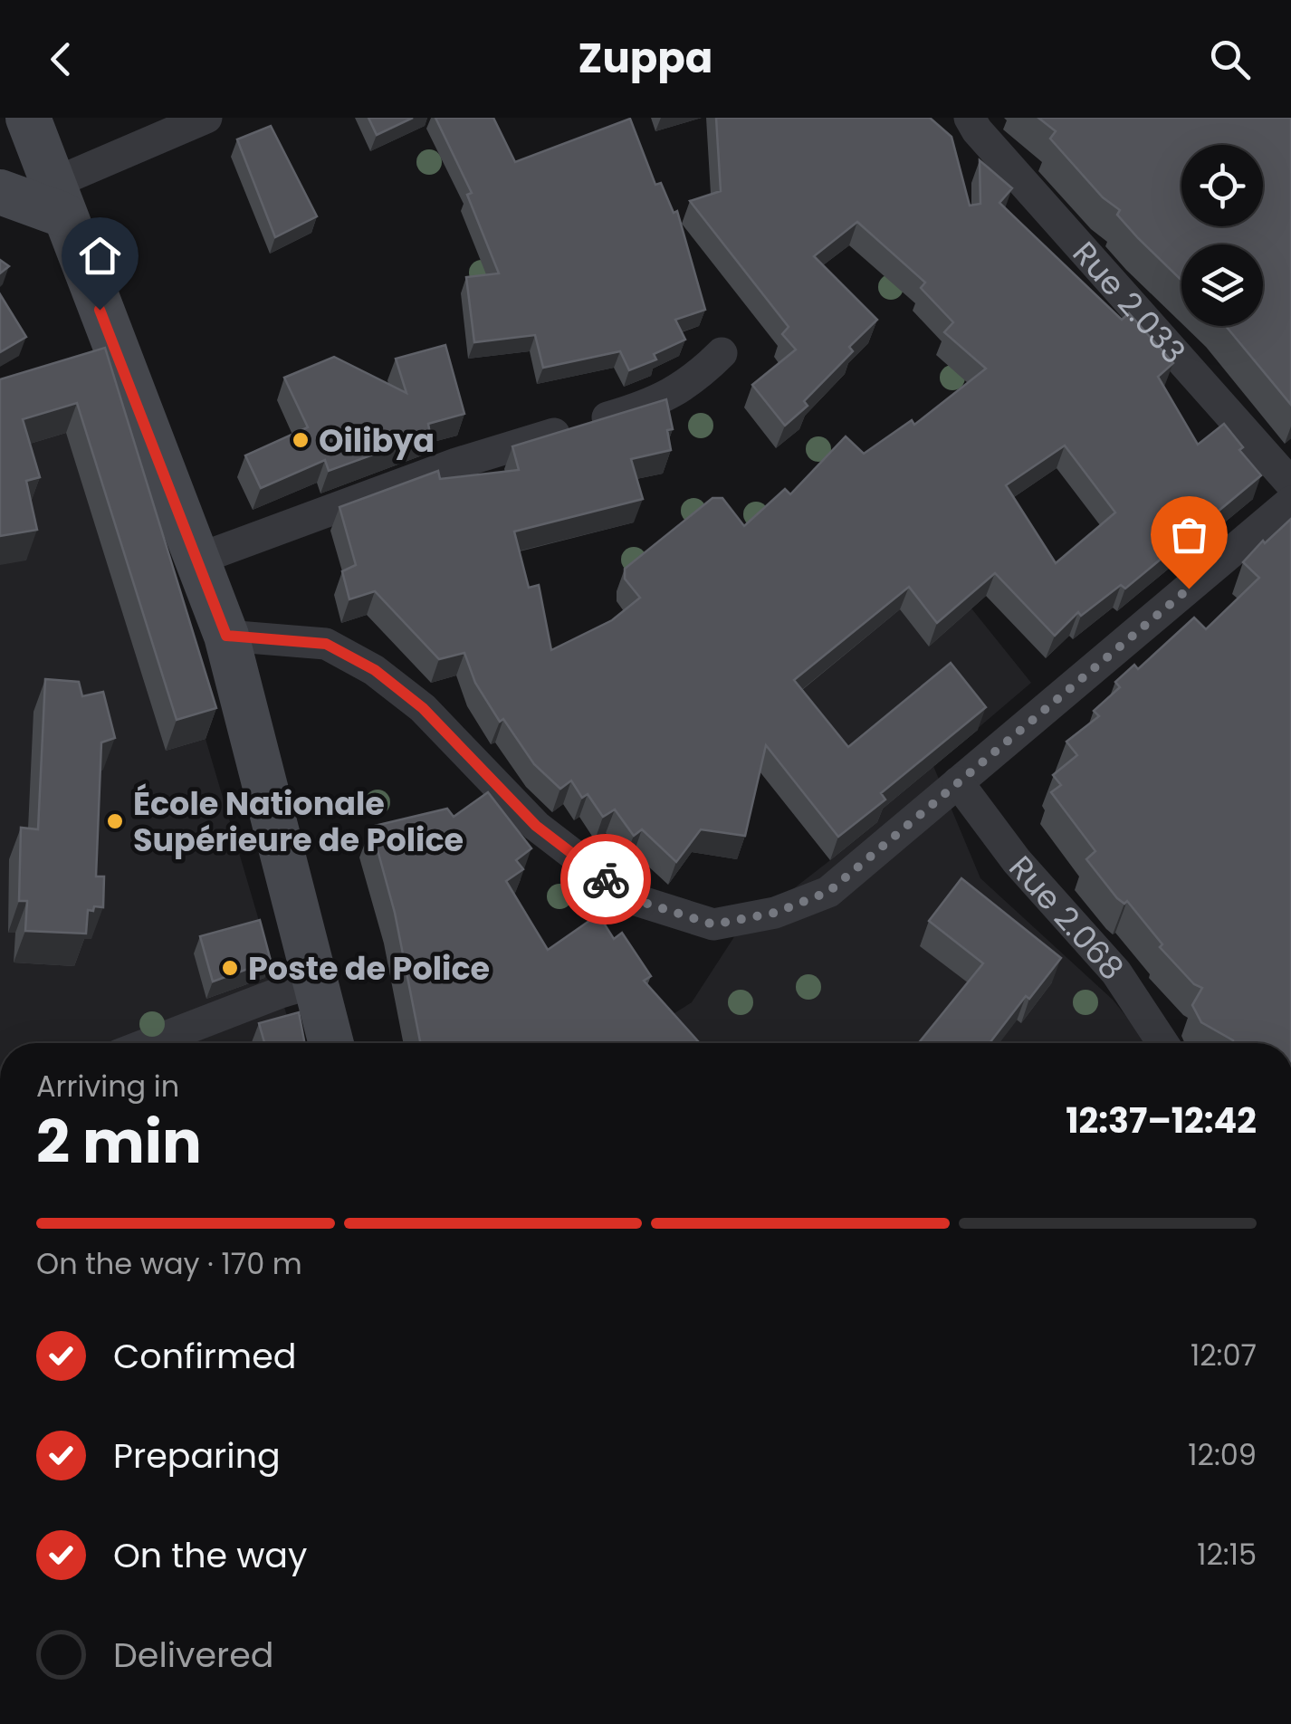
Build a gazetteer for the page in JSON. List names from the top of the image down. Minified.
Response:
{"streets":{"street":["Rue 2.033","Rue 2.068"]},"places":["Oilibya","École Nationale Supérieure de Police","Poste de Police"],"page":{"header":"Zuppa","heading":["2 min","Arriving in","12:37–12:42"],"bar":"On the way · 170 m","list":[["Confirmed","12:07"],["Preparing","12:09"],["On the way","12:15"],"Delivered"]}}
